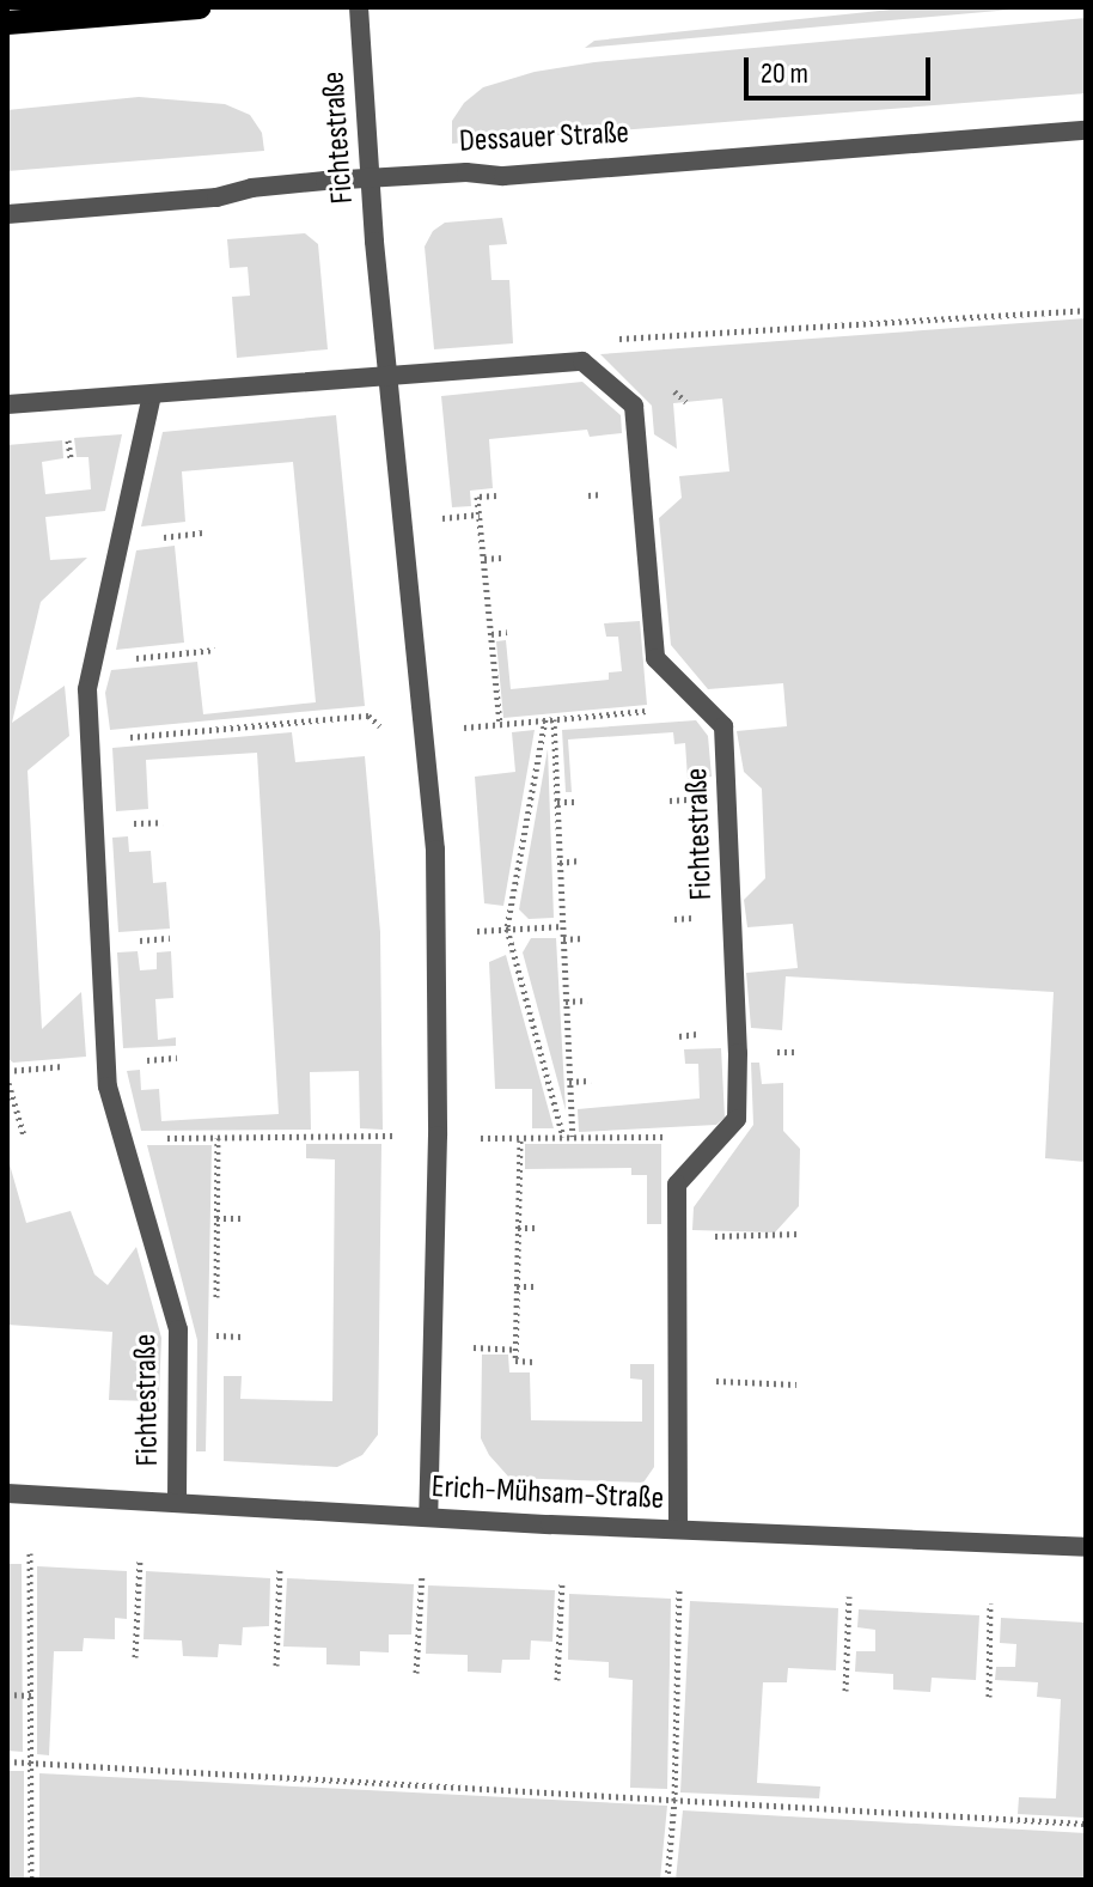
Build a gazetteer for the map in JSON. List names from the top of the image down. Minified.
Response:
{"streets":{"street":["Fichtestraße","Dessauer Straße","Erich-Mühsam-Straße"]},"crossings":[["Fichtestraße","Dessauer Straße"],["Fichtestraße","Erich-Mühsam-Straße"]],"scale_bar":"20 m"}
